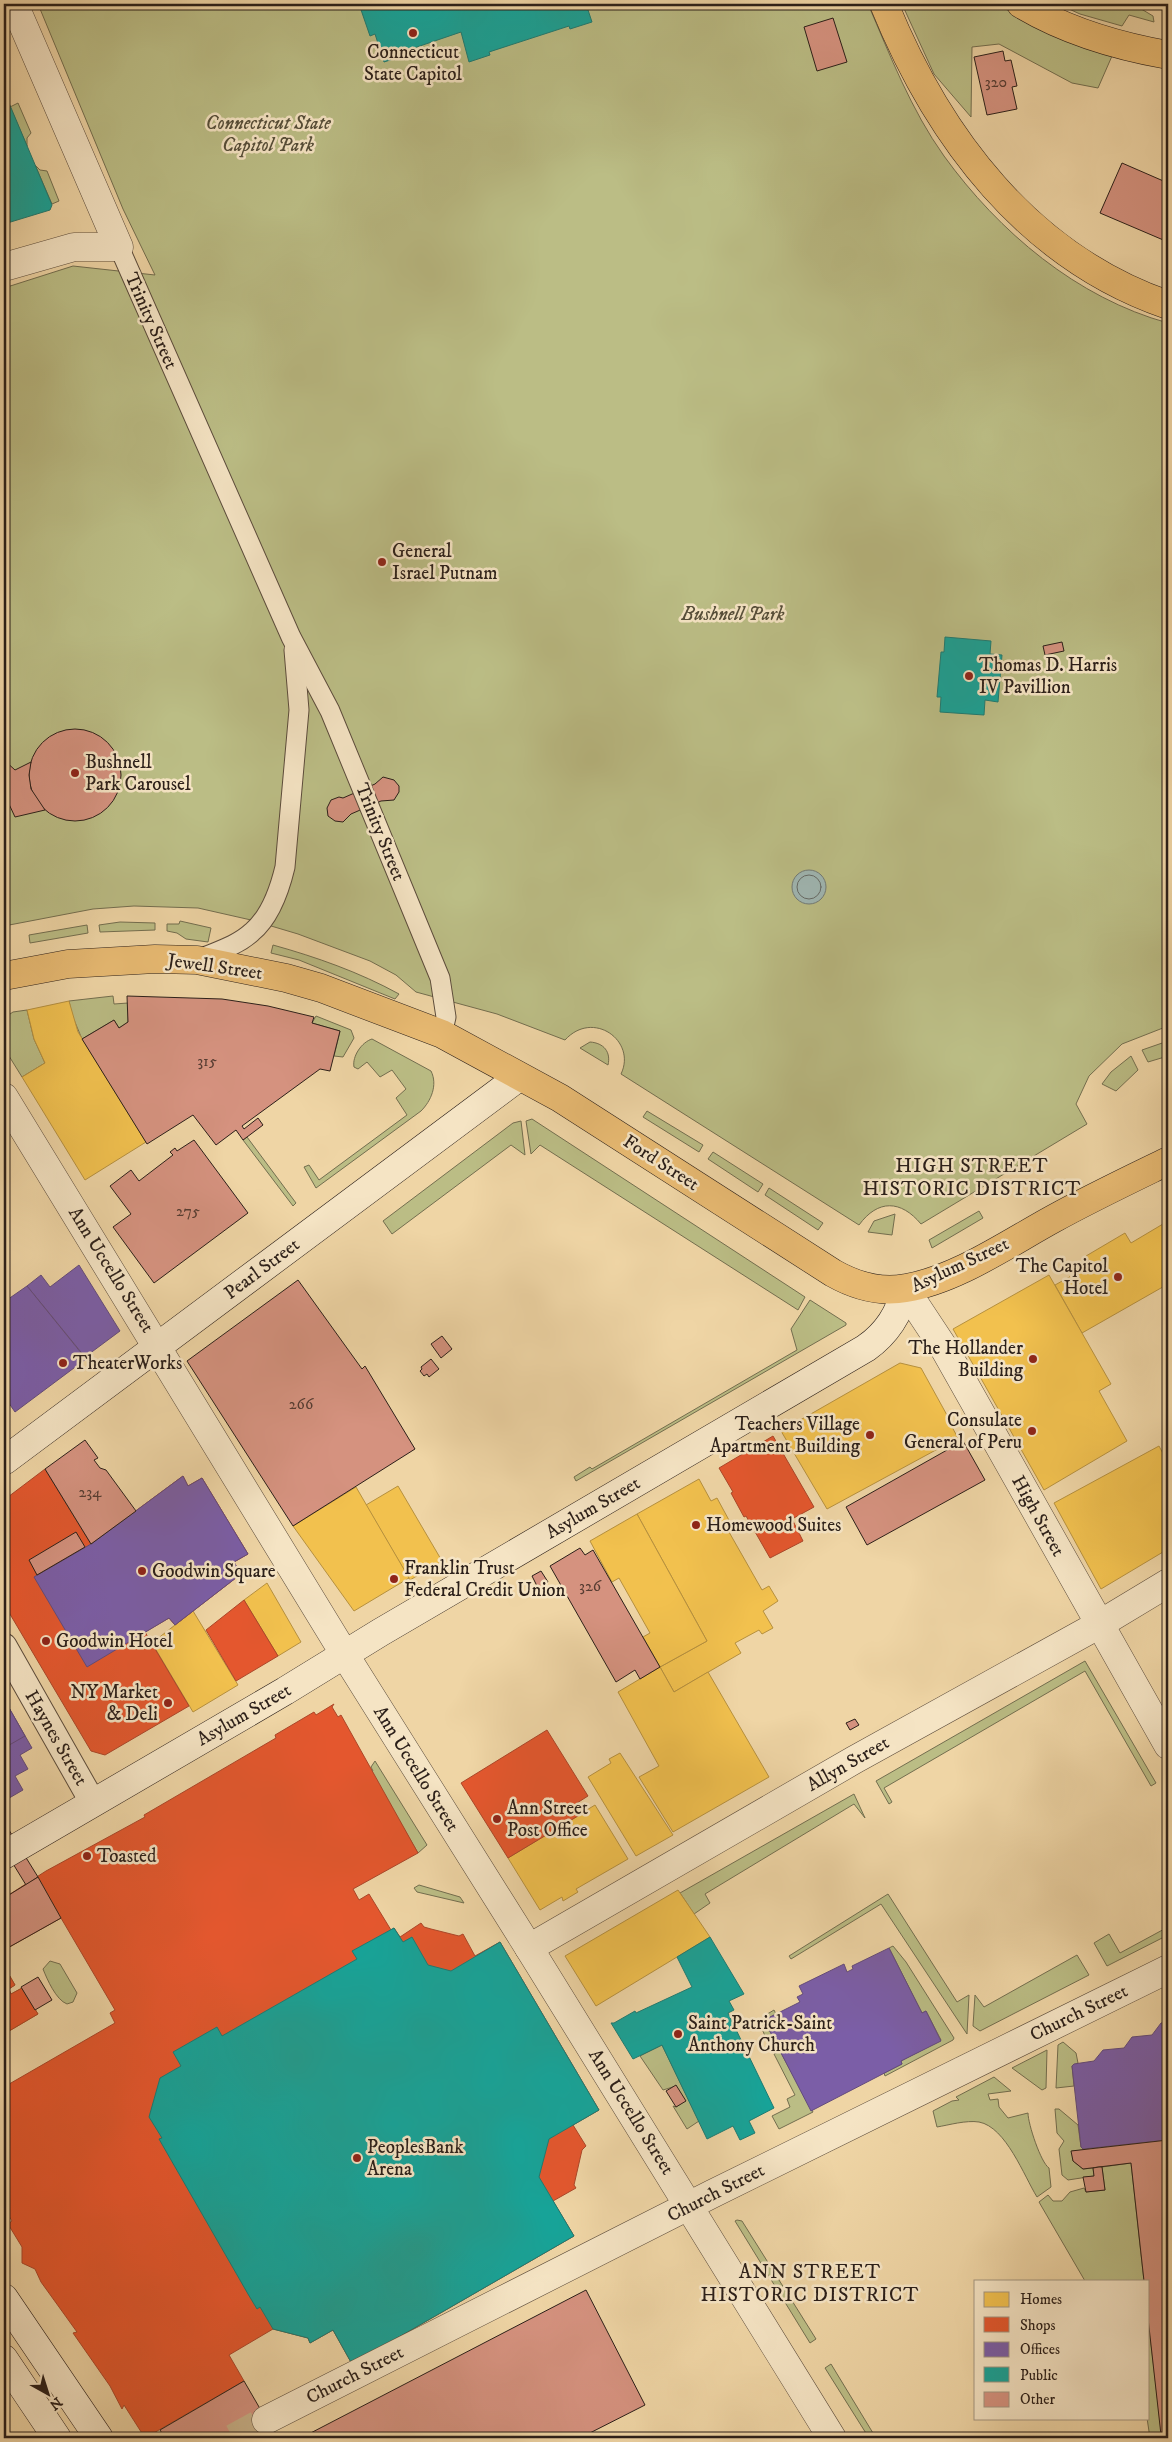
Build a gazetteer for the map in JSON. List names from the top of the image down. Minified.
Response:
{"streets":{"main road":["Jewell Street","Ford Street","Asylum Street"],"street":["Trinity Street","Pearl Street","Ann Uccello Street","High Street","Haynes Street","Allyn Street","Church Street"]},"crossings":[["Trinity Street","Jewell Street"],["Trinity Street","Ford Street"],["Jewell Street","Ford Street"],["Ford Street","Asylum Street"],["Ford Street","Pearl Street"],["Ford Street","High Street"],["Asylum Street","Ann Uccello Street"],["Asylum Street","High Street"],["Asylum Street","Haynes Street"],["Pearl Street","Ann Uccello Street"],["Ann Uccello Street","Allyn Street"],["Ann Uccello Street","Church Street"],["High Street","Allyn Street"]],"districts":["HIGH STREET HISTORIC DISTRICT","ANN STREET HISTORIC DISTRICT"],"parks":["Connecticut State Capitol Park","Bushnell Park"],"places":["Connecticut State Capitol","General Israel Putnam","Thomas D. Harris IV Pavillion","Bushnell Park Carousel","The Capitol Hotel","The Hollander Building","TheaterWorks","Consulate General of Peru","Teachers Village Apartment Building","Homewood Suites","Goodwin Square","Franklin Trust Federal Credit Union","Goodwin Hotel","NY Market & Deli","Ann Street Post Office","Toasted","Saint Patrick-Saint Anthony Church","PeoplesBank Arena"],"house_numbers":["320","315","275","266","234","326"],"legend":["Homes","Shops","Offices","Public","Other"],"north":"bottom right"}
